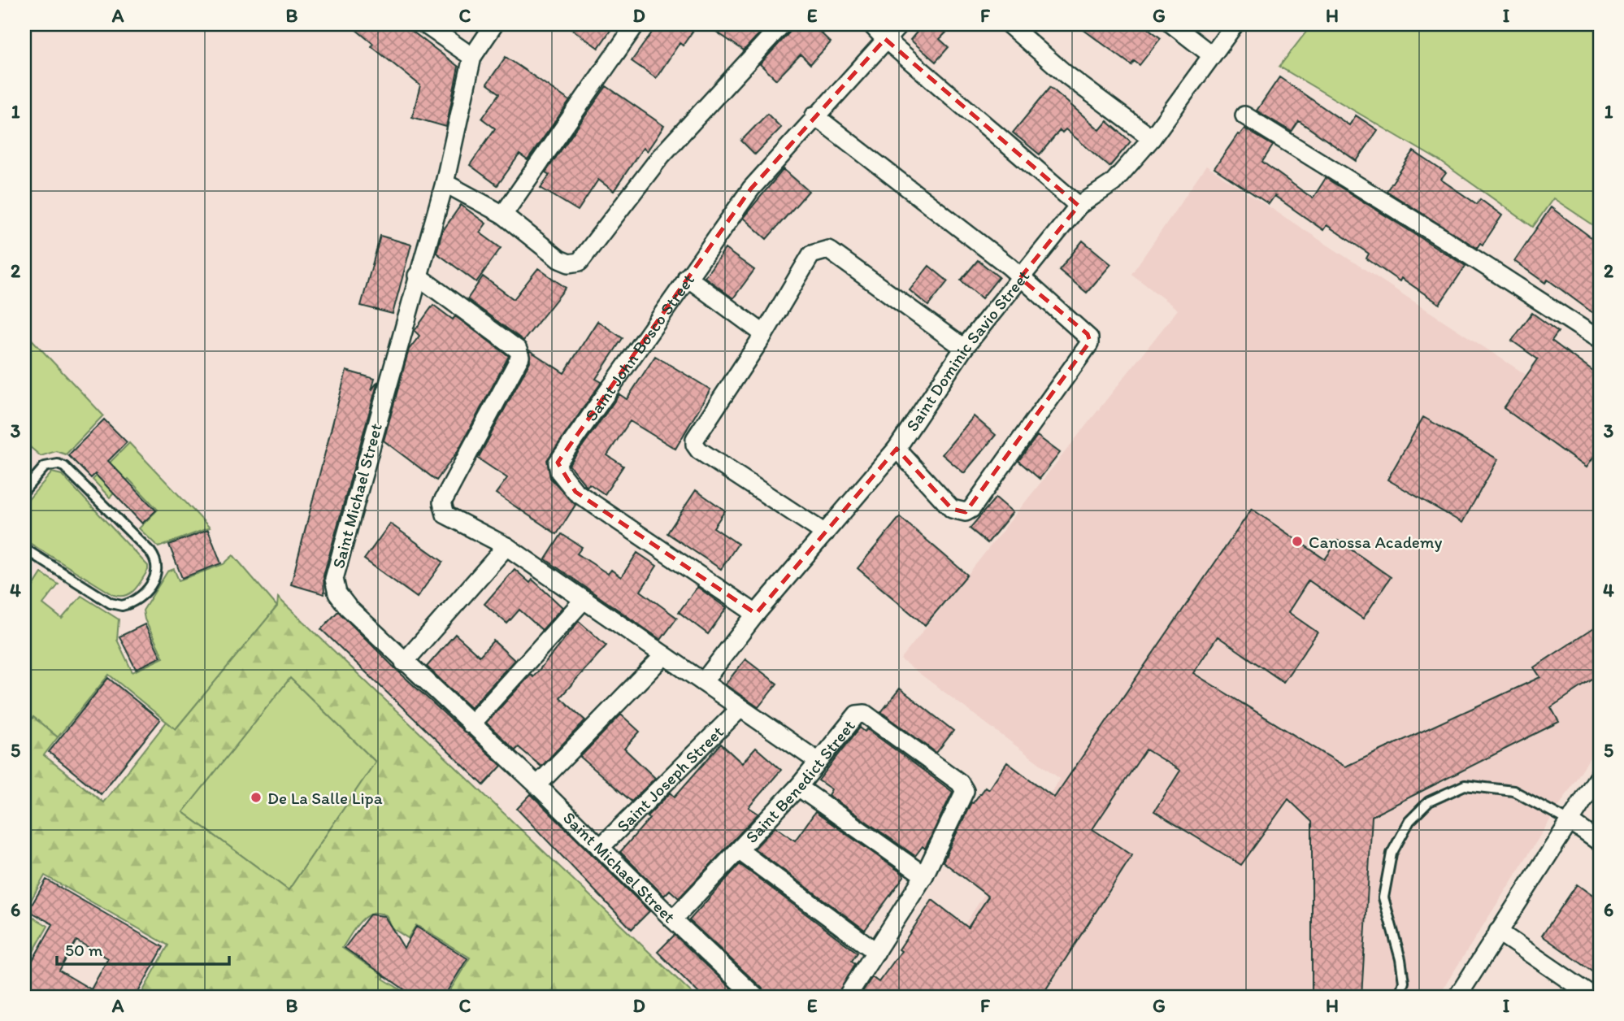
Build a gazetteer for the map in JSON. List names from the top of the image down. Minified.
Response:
{"streets":{"street":["Saint John Bosco Street","Saint Dominic Savio Street","Saint Michael Street","Saint Joseph Street","Saint Benedict Street"]},"crossings":[["Saint John Bosco Street","Saint Dominic Savio Street"],["Saint Michael Street","Saint Joseph Street"],["Saint Michael Street","Saint Benedict Street"]],"places":["Canossa Academy","De La Salle Lipa"],"scale_bar":"50 m","grid":{"columns":["A","B","C","D","E","F","G","H","I"],"rows":["1","2","3","4","5","6"]}}
